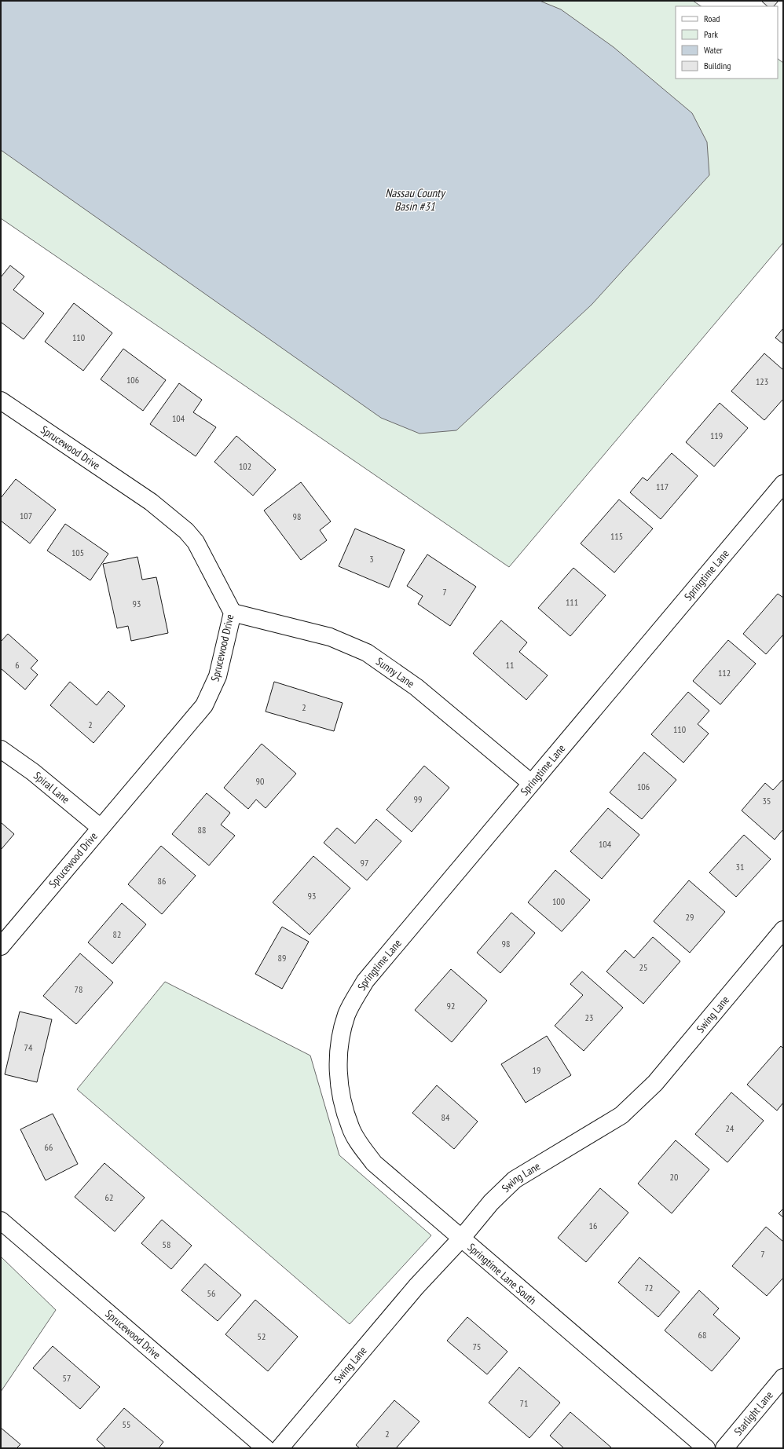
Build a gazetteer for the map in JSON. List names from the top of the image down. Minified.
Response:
{"streets":{"street":["Sprucewood Drive","Springtime Lane","Sunny Lane","Spiral Lane","Swing Lane","Springtime Lane South","Starlight Lane"]},"crossings":[["Sprucewood Drive","Sunny Lane"],["Sprucewood Drive","Spiral Lane"],["Springtime Lane","Sunny Lane"],["Springtime Lane","Springtime Lane South"],["Swing Lane","Springtime Lane South"]],"water":["Nassau County Basin #31"],"house_numbers":["110","106","123","104","119","102","117","107","98","115","105","3","7","111","93","6","11","112","2","2","110","90","106","99","35","88","104","97","31","86","93","100","29","82","98","89","25","78","92","23","74","19","84","24","66","20","62","16","58","7","72","56","68","52","75","57","71","55","2"],"legend":["Road","Park","Water","Building"]}
